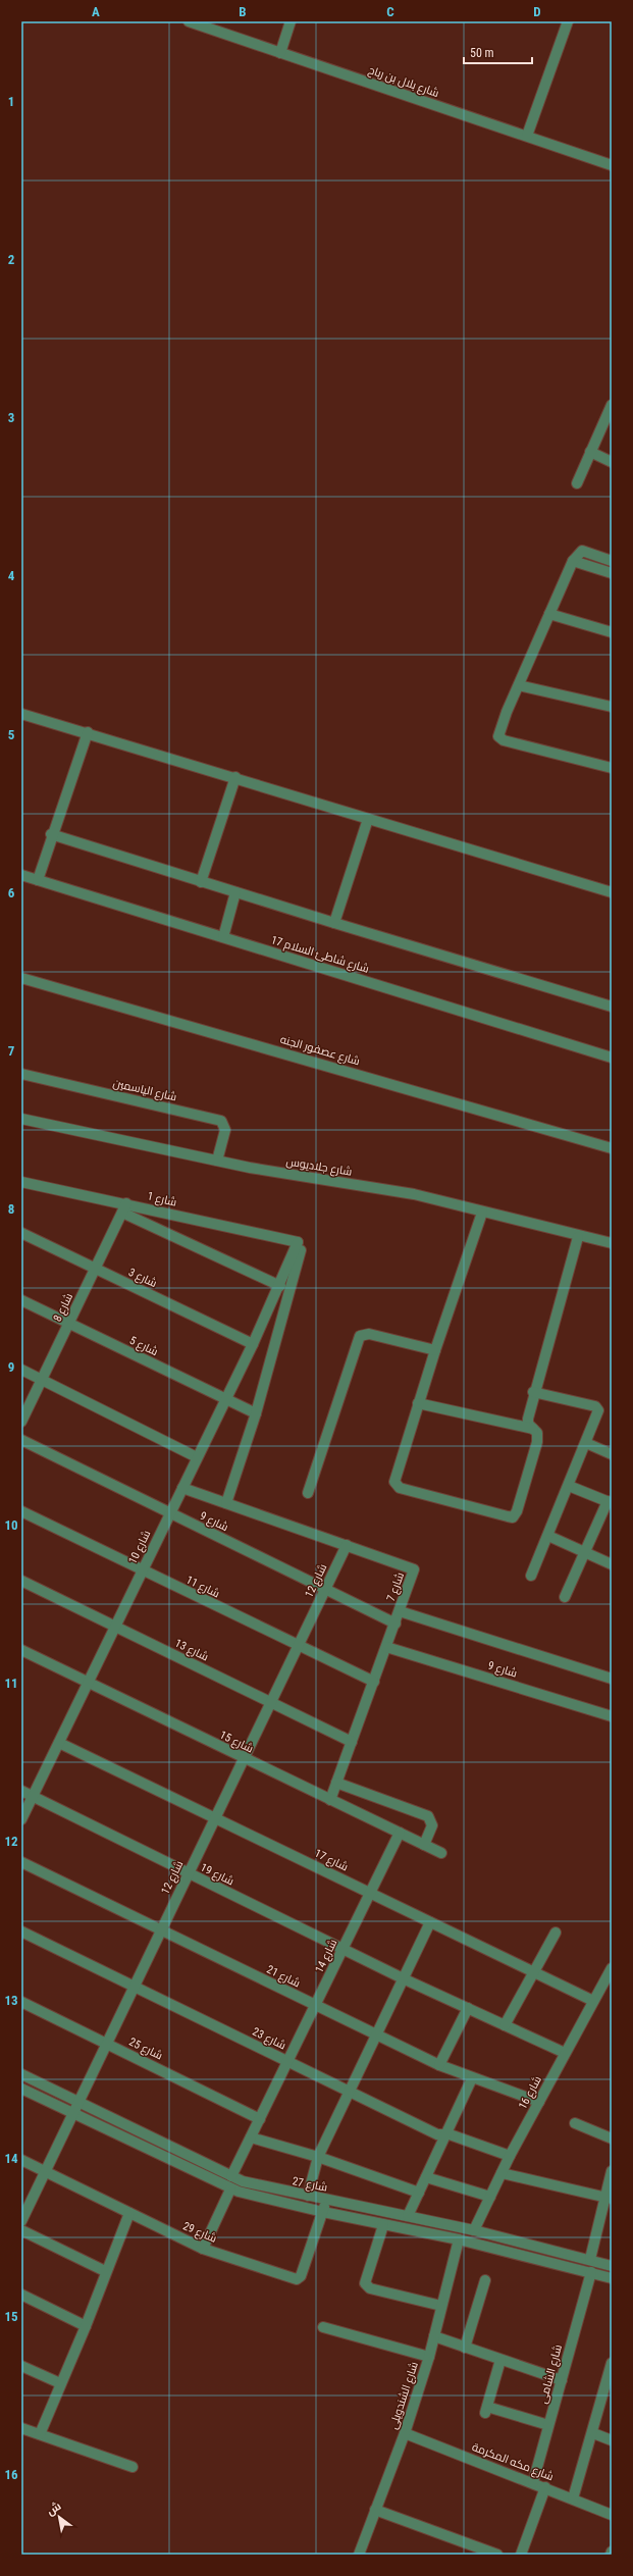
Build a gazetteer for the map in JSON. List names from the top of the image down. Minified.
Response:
{"streets":{"street":["شارع بلال بن رباح","شارع شاطئ السلام 17","شارع عصفور الجنه","شارع الياسمين","شارع جلاديوس","شارع 1","شارع 3","شارع 8","شارع 5","شارع 9","شارع 10","شارع 12","شارع 11","شارع 7","شارع 13","شارع 15","شارع 17","شارع 19","شارع 14","شارع 21","شارع 23","شارع 25","شارع 16","شارع 27","شارع 29","شارع الشامى","شارع الشندويلى","شارع مكه المكرمة"]},"crossings":[["شارع الياسمين","شارع جلاديوس"],["شارع 1","شارع 8"],["شارع 1","شارع 10"],["شارع 3","شارع 8"],["شارع 3","شارع 10"],["شارع 8","شارع 5"],["شارع 5","شارع 10"],["شارع 9","شارع 10"],["شارع 9","شارع 12"],["شارع 10","شارع 11"],["شارع 10","شارع 7"],["شارع 10","شارع 13"],["شارع 10","شارع 15"],["شارع 10","شارع 17"],["شارع 10","شارع 19"],["شارع 12","شارع 11"],["شارع 12","شارع 7"],["شارع 12","شارع 13"],["شارع 12","شارع 15"],["شارع 12","شارع 17"],["شارع 12","شارع 19"],["شارع 12","شارع 21"],["شارع 12","شارع 23"],["شارع 12","شارع 25"],["شارع 12","شارع 27"],["شارع 12","شارع 29"],["شارع 15","شارع 14"],["شارع 17","شارع 14"],["شارع 17","شارع 16"],["شارع 19","شارع 14"],["شارع 19","شارع 16"],["شارع 14","شارع 21"],["شارع 14","شارع 23"],["شارع 14","شارع 25"],["شارع 14","شارع 27"],["شارع 21","شارع 16"],["شارع 23","شارع 16"],["شارع 16","شارع 27"],["شارع 27","شارع 29"],["شارع الشامى","شارع مكه المكرمة"],["شارع الشندويلى","شارع مكه المكرمة"]],"scale_bar":"50 m","north":"top left","grid":{"columns":["A","B","C","D"],"rows":["1","2","3","4","5","6","7","8","9","10","11","12","13","14","15","16"]}}
